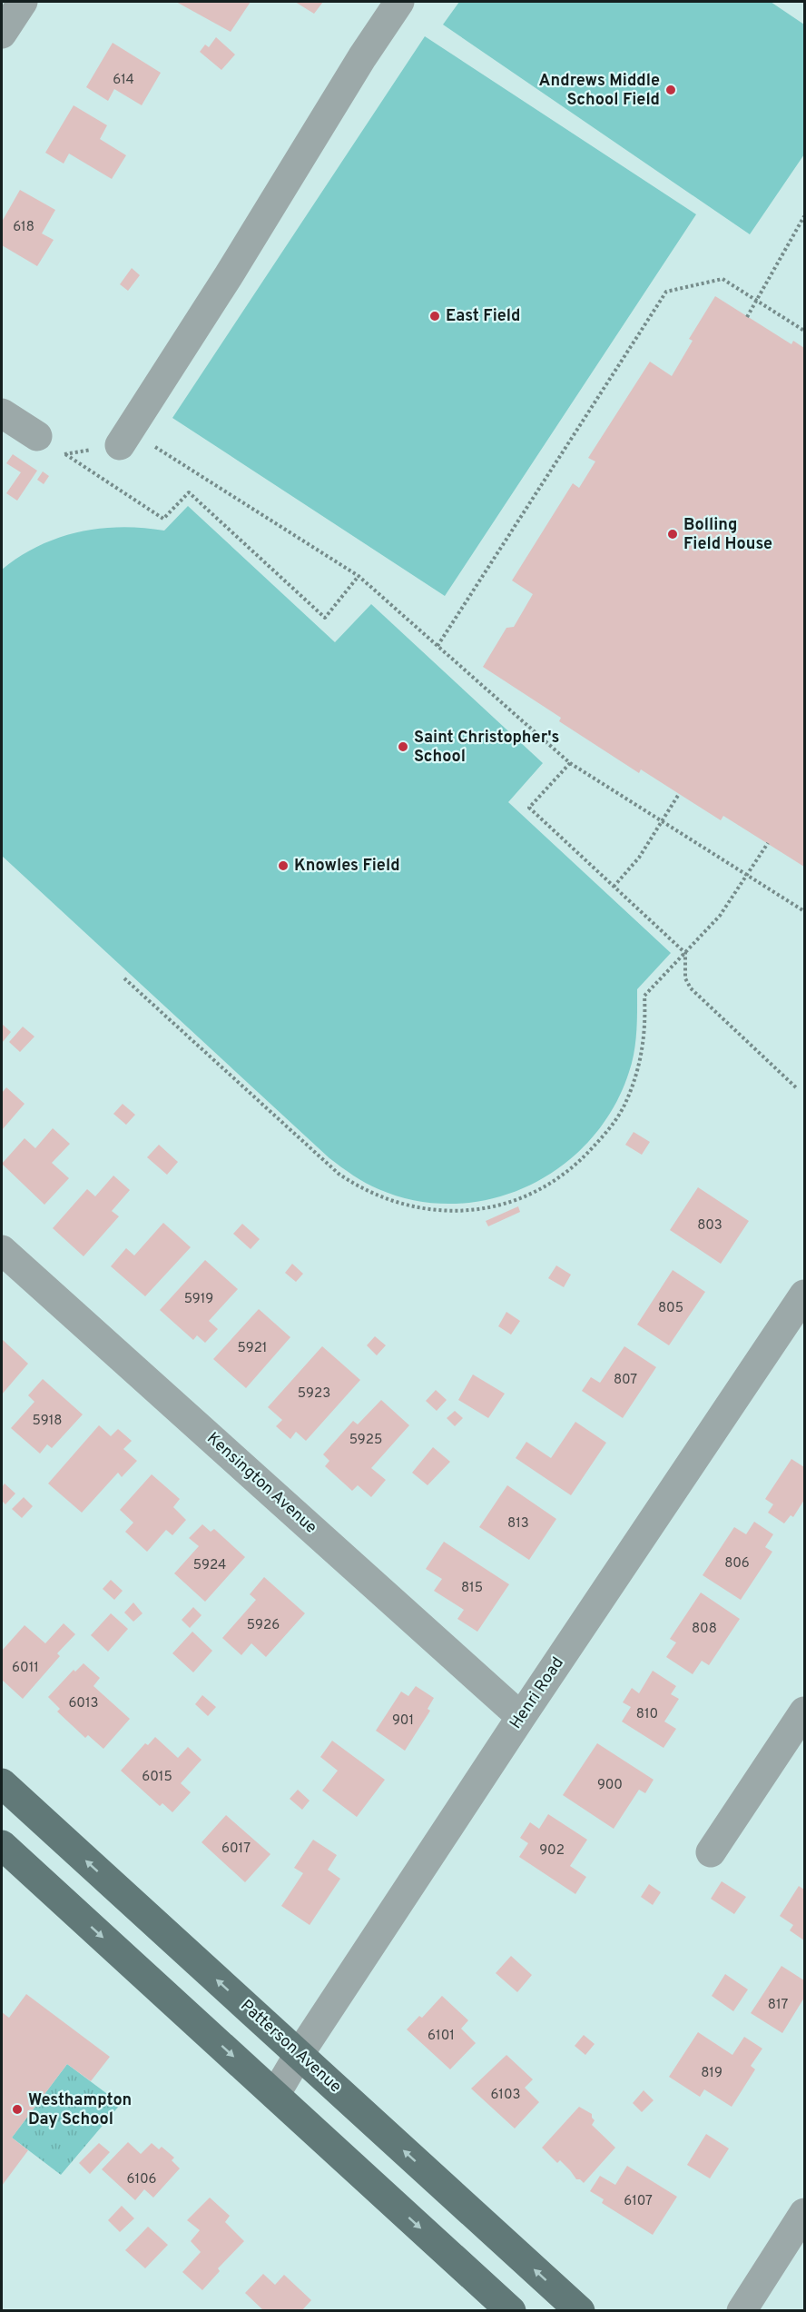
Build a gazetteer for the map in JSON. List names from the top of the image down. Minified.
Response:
{"streets":{"main road":["Patterson Avenue"],"street":["Kensington Avenue","Henri Road"]},"crossings":[["Kensington Avenue","Henri Road"],["Henri Road","Patterson Avenue"]],"places":["Andrews Middle School Field","East Field","Bolling Field House","Saint Christopher's School","Knowles Field","Westhampton Day School"],"house_numbers":["614","618","803","5919","805","5921","807","5923","5918","5925","813","806","5924","815","5926","808","6011","6013","810","901","6015","900","6017","902","817","6101","819","6103","6106","6107"]}
